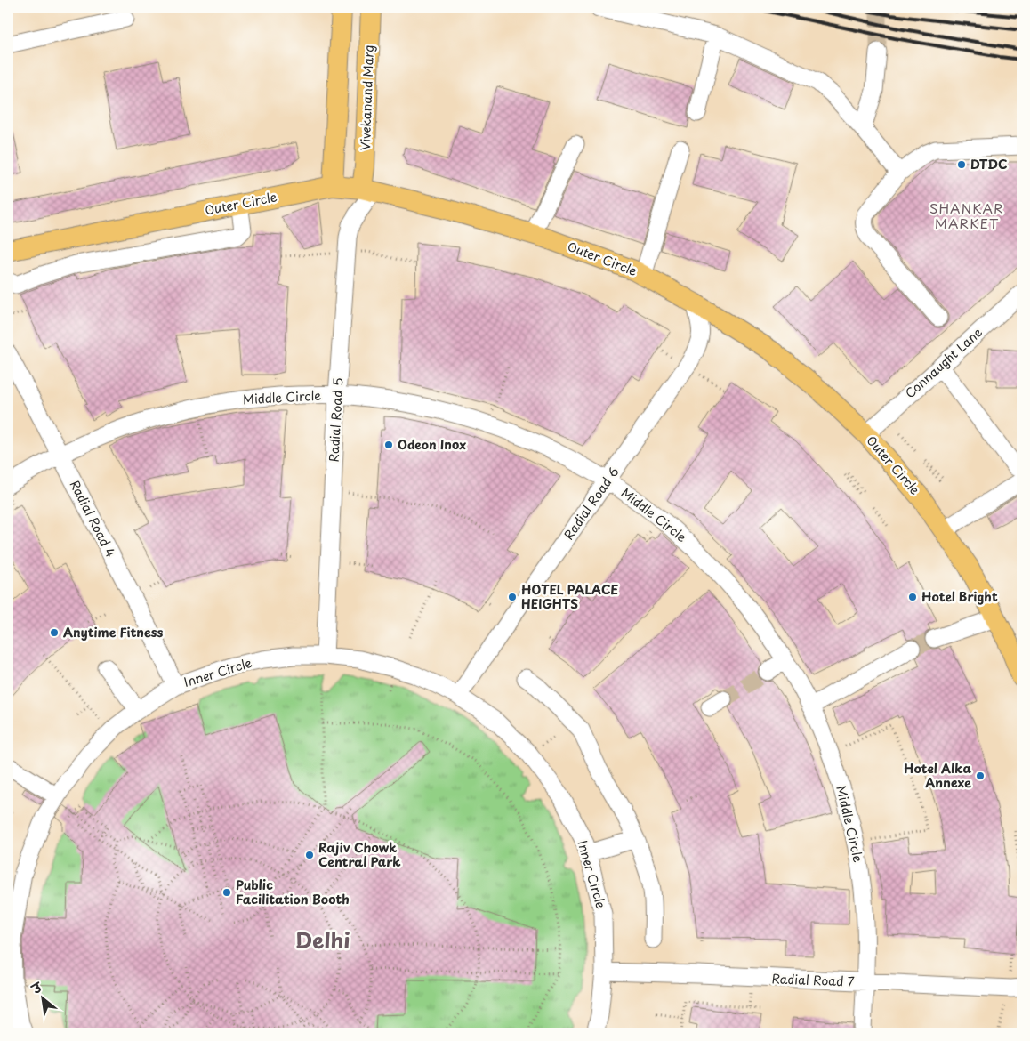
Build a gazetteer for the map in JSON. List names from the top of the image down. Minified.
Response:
{"streets":{"main road":["Vivekanand Marg","Outer Circle"],"street":["Connaught Lane","Middle Circle","Radial Road 5","Radial Road 6","Radial Road 4","Inner Circle","Radial Road 7"]},"crossings":[["Vivekanand Marg","Outer Circle"],["Vivekanand Marg","Radial Road 5"],["Outer Circle","Connaught Lane"],["Outer Circle","Radial Road 5"],["Outer Circle","Radial Road 6"],["Middle Circle","Radial Road 5"],["Middle Circle","Radial Road 6"],["Middle Circle","Radial Road 4"],["Middle Circle","Radial Road 7"],["Radial Road 5","Inner Circle"],["Radial Road 6","Inner Circle"],["Radial Road 4","Inner Circle"],["Inner Circle","Radial Road 7"]],"districts":["SHANKAR MARKET","Delhi"],"places":["DTDC","Odeon Inox","HOTEL PALACE HEIGHTS","Hotel Bright","Anytime Fitness","Hotel Alka Annexe","Rajiv Chowk Central Park","Public Facilitation Booth"],"north":"top left"}
